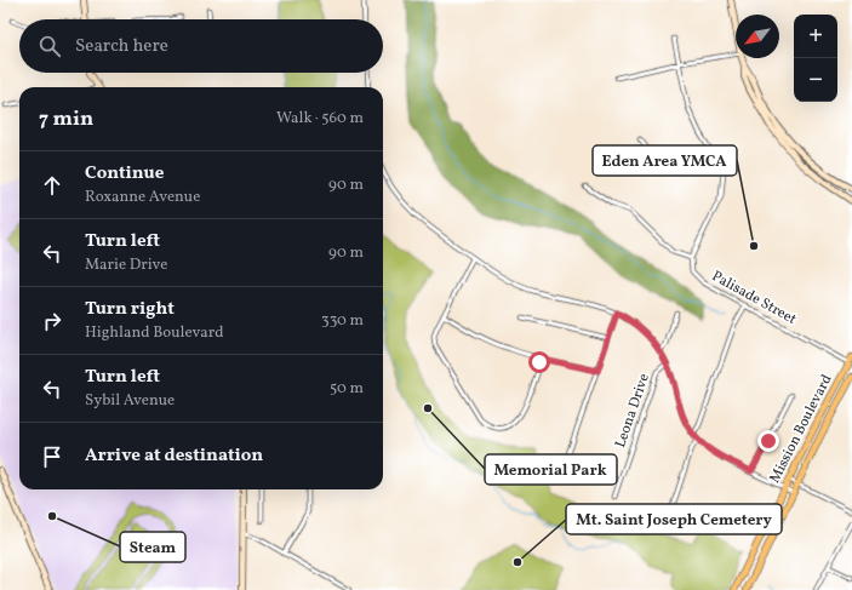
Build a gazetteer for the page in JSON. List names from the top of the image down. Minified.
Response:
{"streets":{"main road":["Mission Boulevard"],"street":["Palisade Street","Leona Drive"]},"crossings":[["Palisade Street","Mission Boulevard"]],"places":["Eden Area YMCA","Memorial Park","Steam","Mt. Saint Joseph Cemetery"],"north":"bottom left","page":{"map_buttons":["+","−"],"search":"Search here","heading":["7 min","Walk · 560 m"],"list":[["Continue","Roxanne Avenue","90 m"],["Turn left","Marie Drive","90 m"],["Turn right","Highland Boulevard","330 m"],["Turn left","Sybil Avenue","50 m"],"Arrive at destination"]}}
